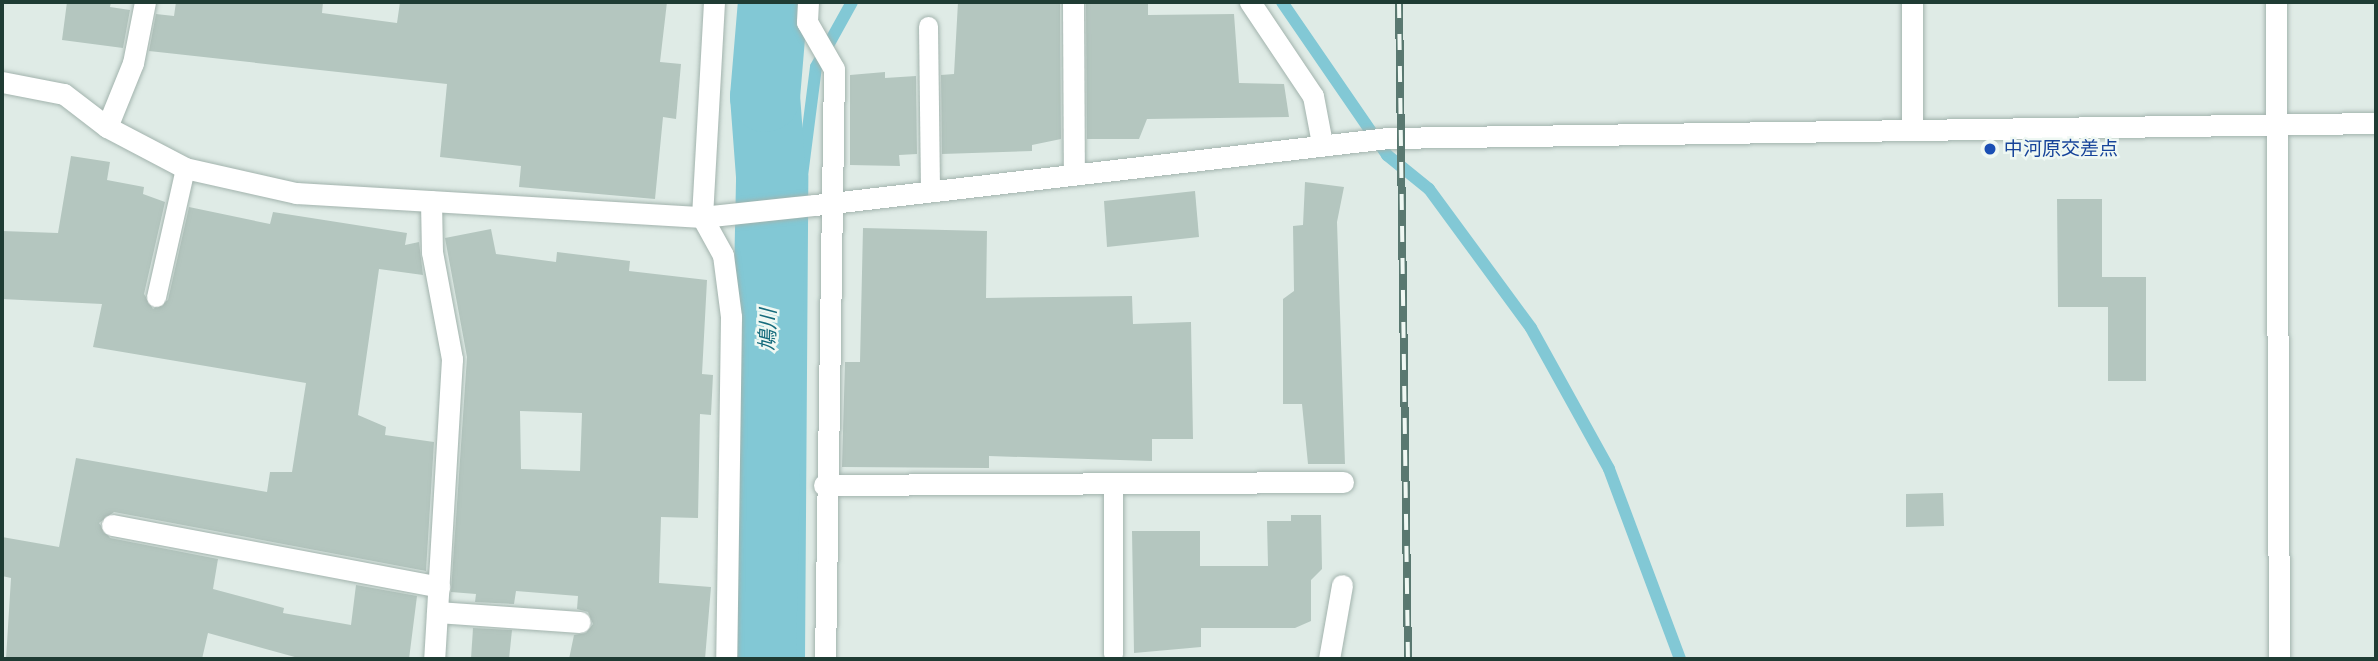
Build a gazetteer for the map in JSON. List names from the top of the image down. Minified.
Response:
{"water":["鳩川"],"places":["中河原交差点"]}
